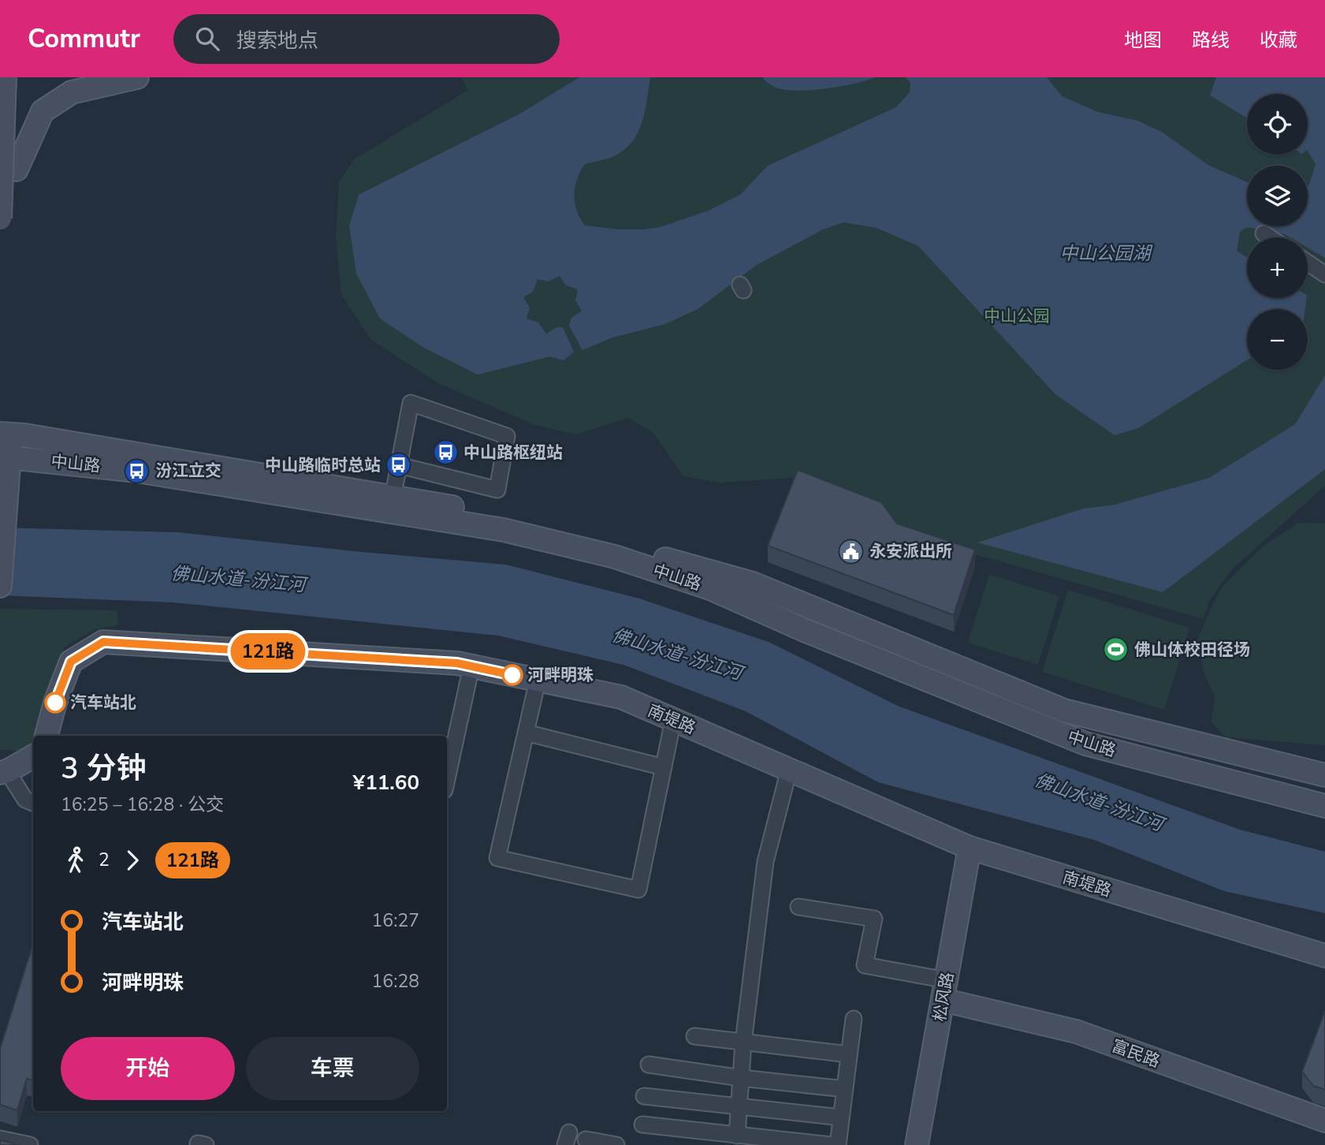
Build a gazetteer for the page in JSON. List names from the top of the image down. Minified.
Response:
{"streets":{"street":["中山路","南堤路","松风路","富民路"]},"crossings":[["南堤路","松风路"],["松风路","富民路"]],"water":["中山公园湖","佛山水道-汾江河"],"parks":["中山公园"],"places":{"bus stop":["中山路枢纽站","中山路临时总站","汾江立交"],"public building":["永安派出所"],"sports":["佛山体校田径场"],"other":["河畔明珠","汽车站北"]},"lines":["bus line 121路"],"page":{"header":"Commutr","search":"搜索地点","nav":["地图","路线","收藏"],"on_map":"121路","map_buttons":["+","−"],"heading":["3 分钟","16:25 – 16:28 · 公交","¥11.60"],"legs":["2","121路"],"list":[{"name":"汽车站北","value":"16:27"},{"name":"河畔明珠","value":"16:28"}],"buttons":["开始","车票"]}}
